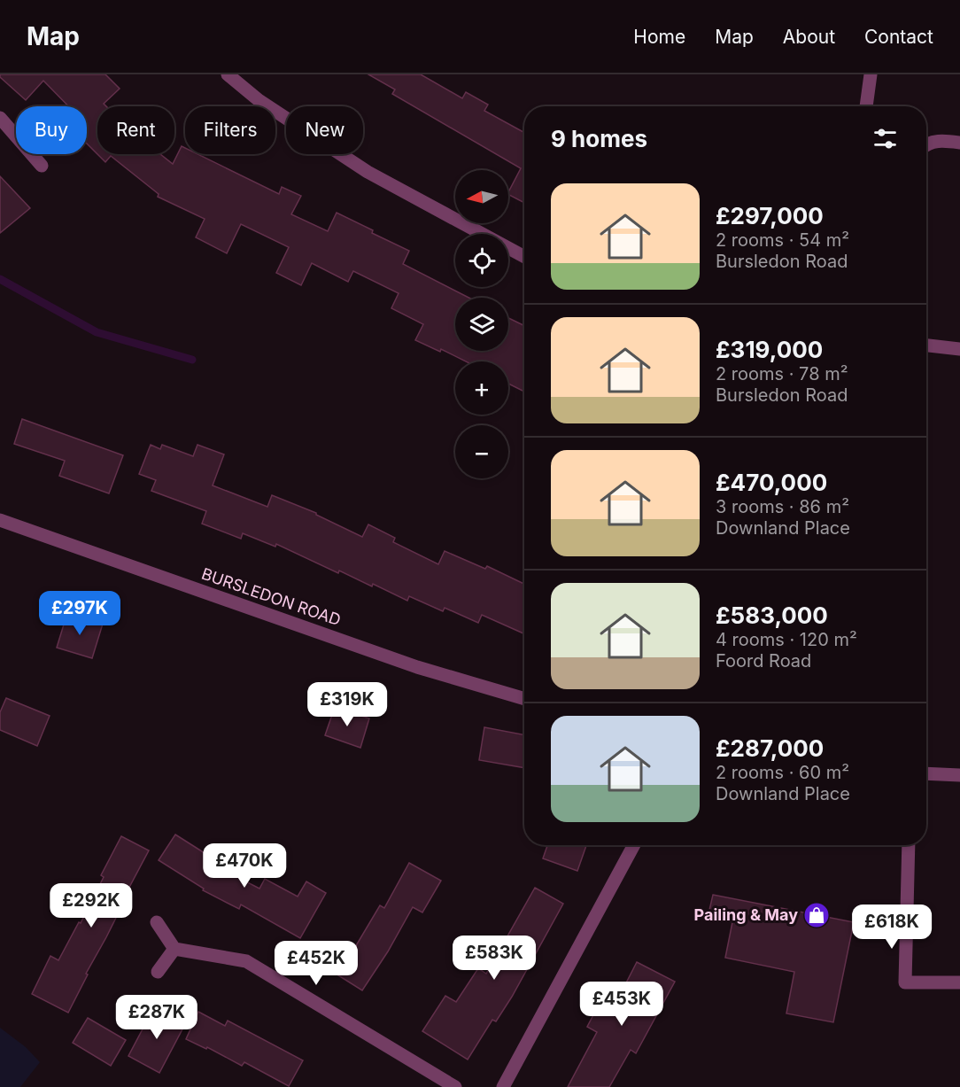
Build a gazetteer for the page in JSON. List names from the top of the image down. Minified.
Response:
{"streets":{"street":["BURSLEDON ROAD"]},"places":{"shop":["Pailing & May"]},"north":"left","page":{"header":"Map","nav":["Home","Map","About","Contact"],"chip":["Buy","Rent","Filters","New"],"heading":"9 homes","map_buttons":["+","−"],"list":[{"name":"£297,000","note":"2 rooms · 54 m² · Bursledon Road"},{"name":"£319,000","note":"2 rooms · 78 m² · Bursledon Road"},{"name":"£470,000","note":"3 rooms · 86 m² · Downland Place"},{"name":"£583,000","note":"4 rooms · 120 m² · Foord Road"},{"name":"£287,000","note":"2 rooms · 60 m² · Downland Place"}],"price":["£297K","£319K","£470K","£292K","£618K","£583K","£452K","£453K","£287K"]}}
